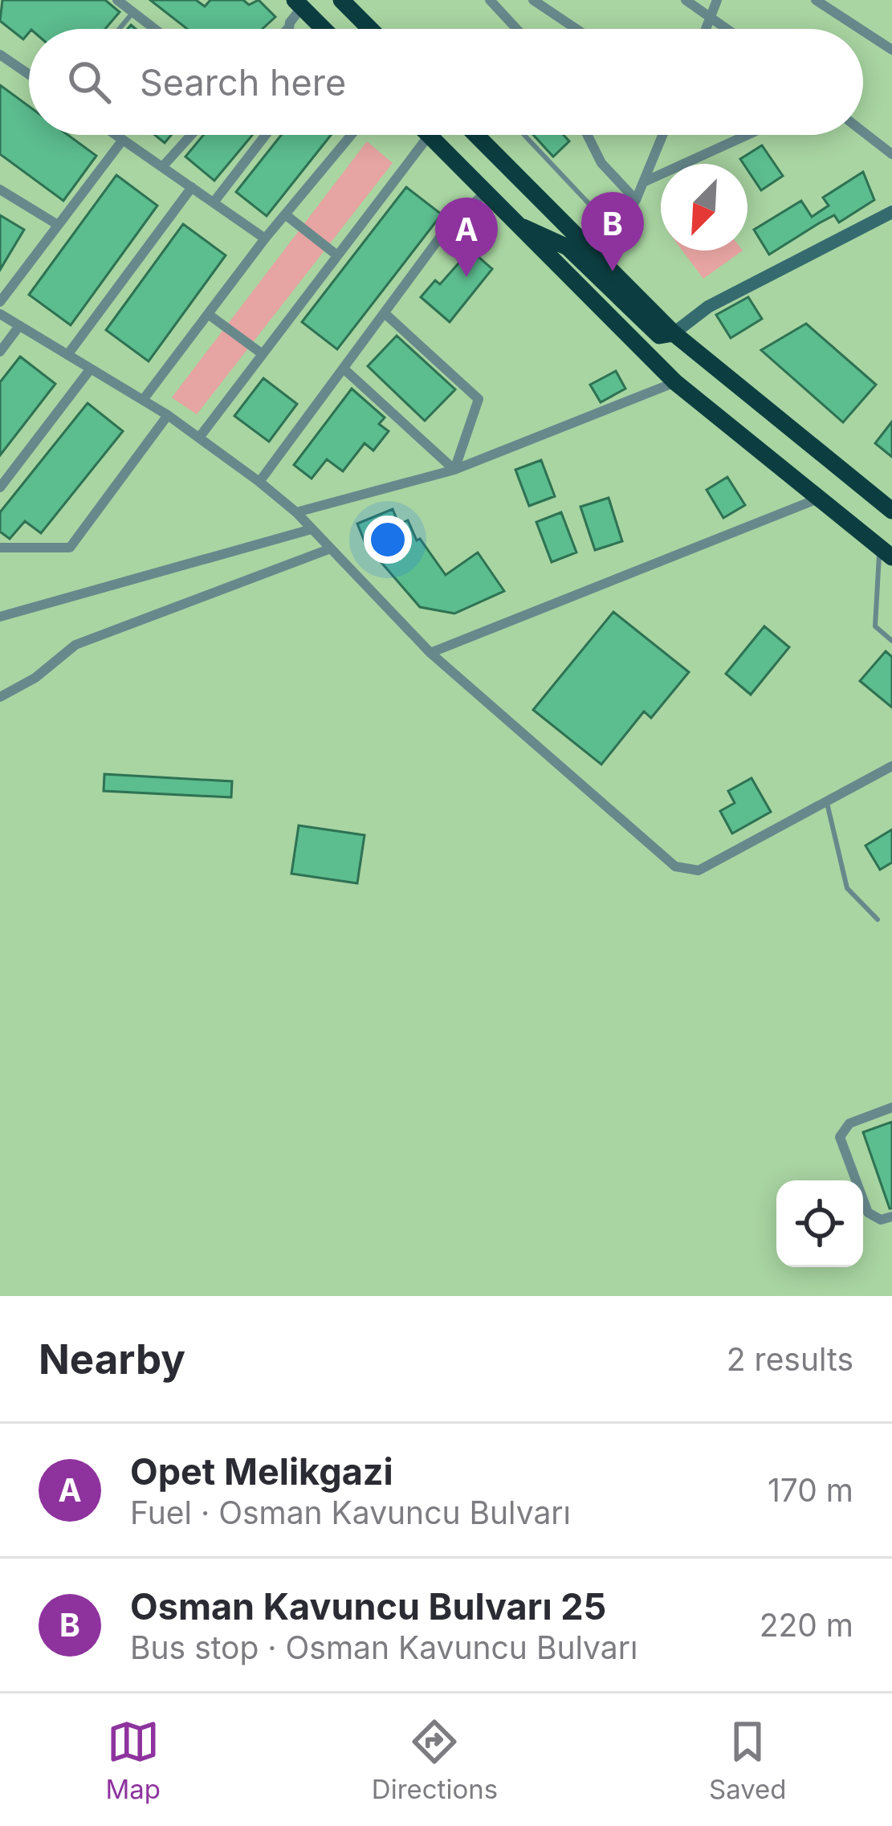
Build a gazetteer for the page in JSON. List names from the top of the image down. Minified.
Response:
{"north":"bottom left","page":{"search":"Search here","pins":["B","A"],"heading":["Nearby","2 results"],"list":[{"mark":"A","name":"Opet Melikgazi","note":"Fuel · Osman Kavuncu Bulvarı","value":"170 m"},{"mark":"B","name":"Osman Kavuncu Bulvarı 25","note":"Bus stop · Osman Kavuncu Bulvarı","value":"220 m"}],"nav":["Map","Directions","Saved"]}}
